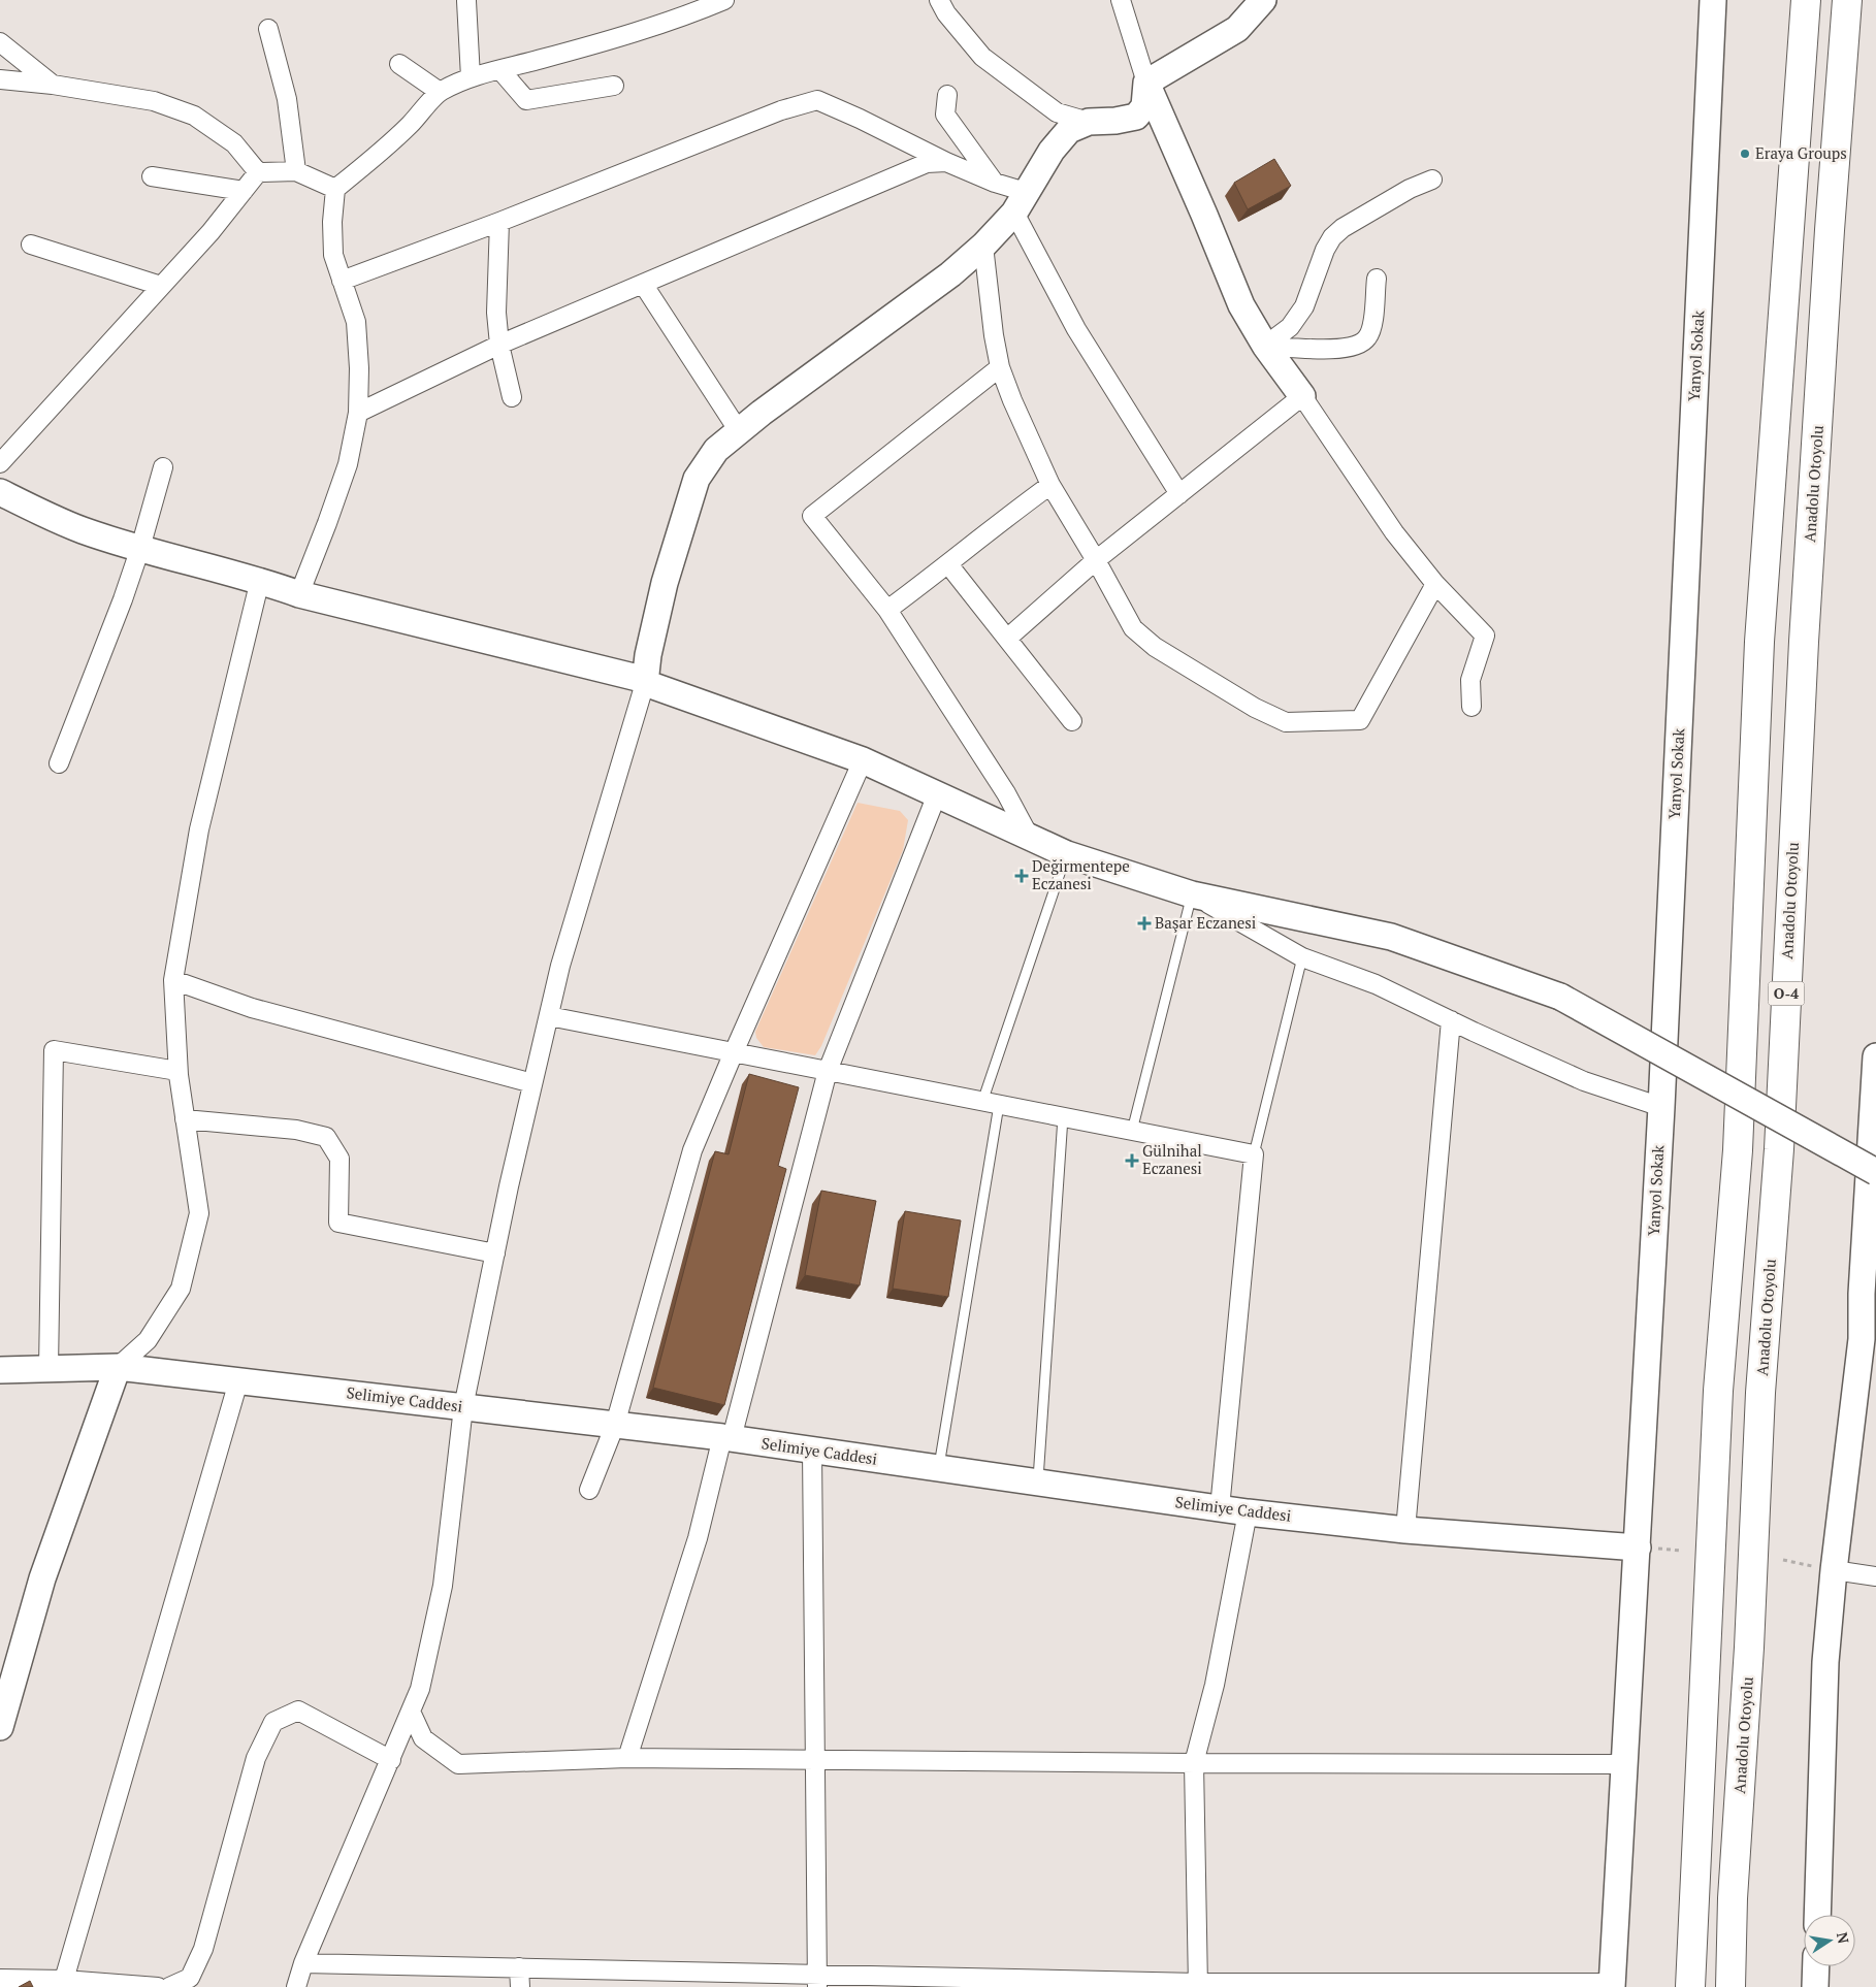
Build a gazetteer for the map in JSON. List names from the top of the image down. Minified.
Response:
{"streets":{"highway":["Anadolu Otoyolu","O-4"],"street":["Yanyol Sokak","Selimiye Caddesi"]},"crossings":[["Yanyol Sokak","Selimiye Caddesi"]],"places":{"other":["Eraya Groups"],"health":["Değirmentepe Eczanesi","Başar Eczanesi","Gülnihal Eczanesi"]},"north":"right"}
